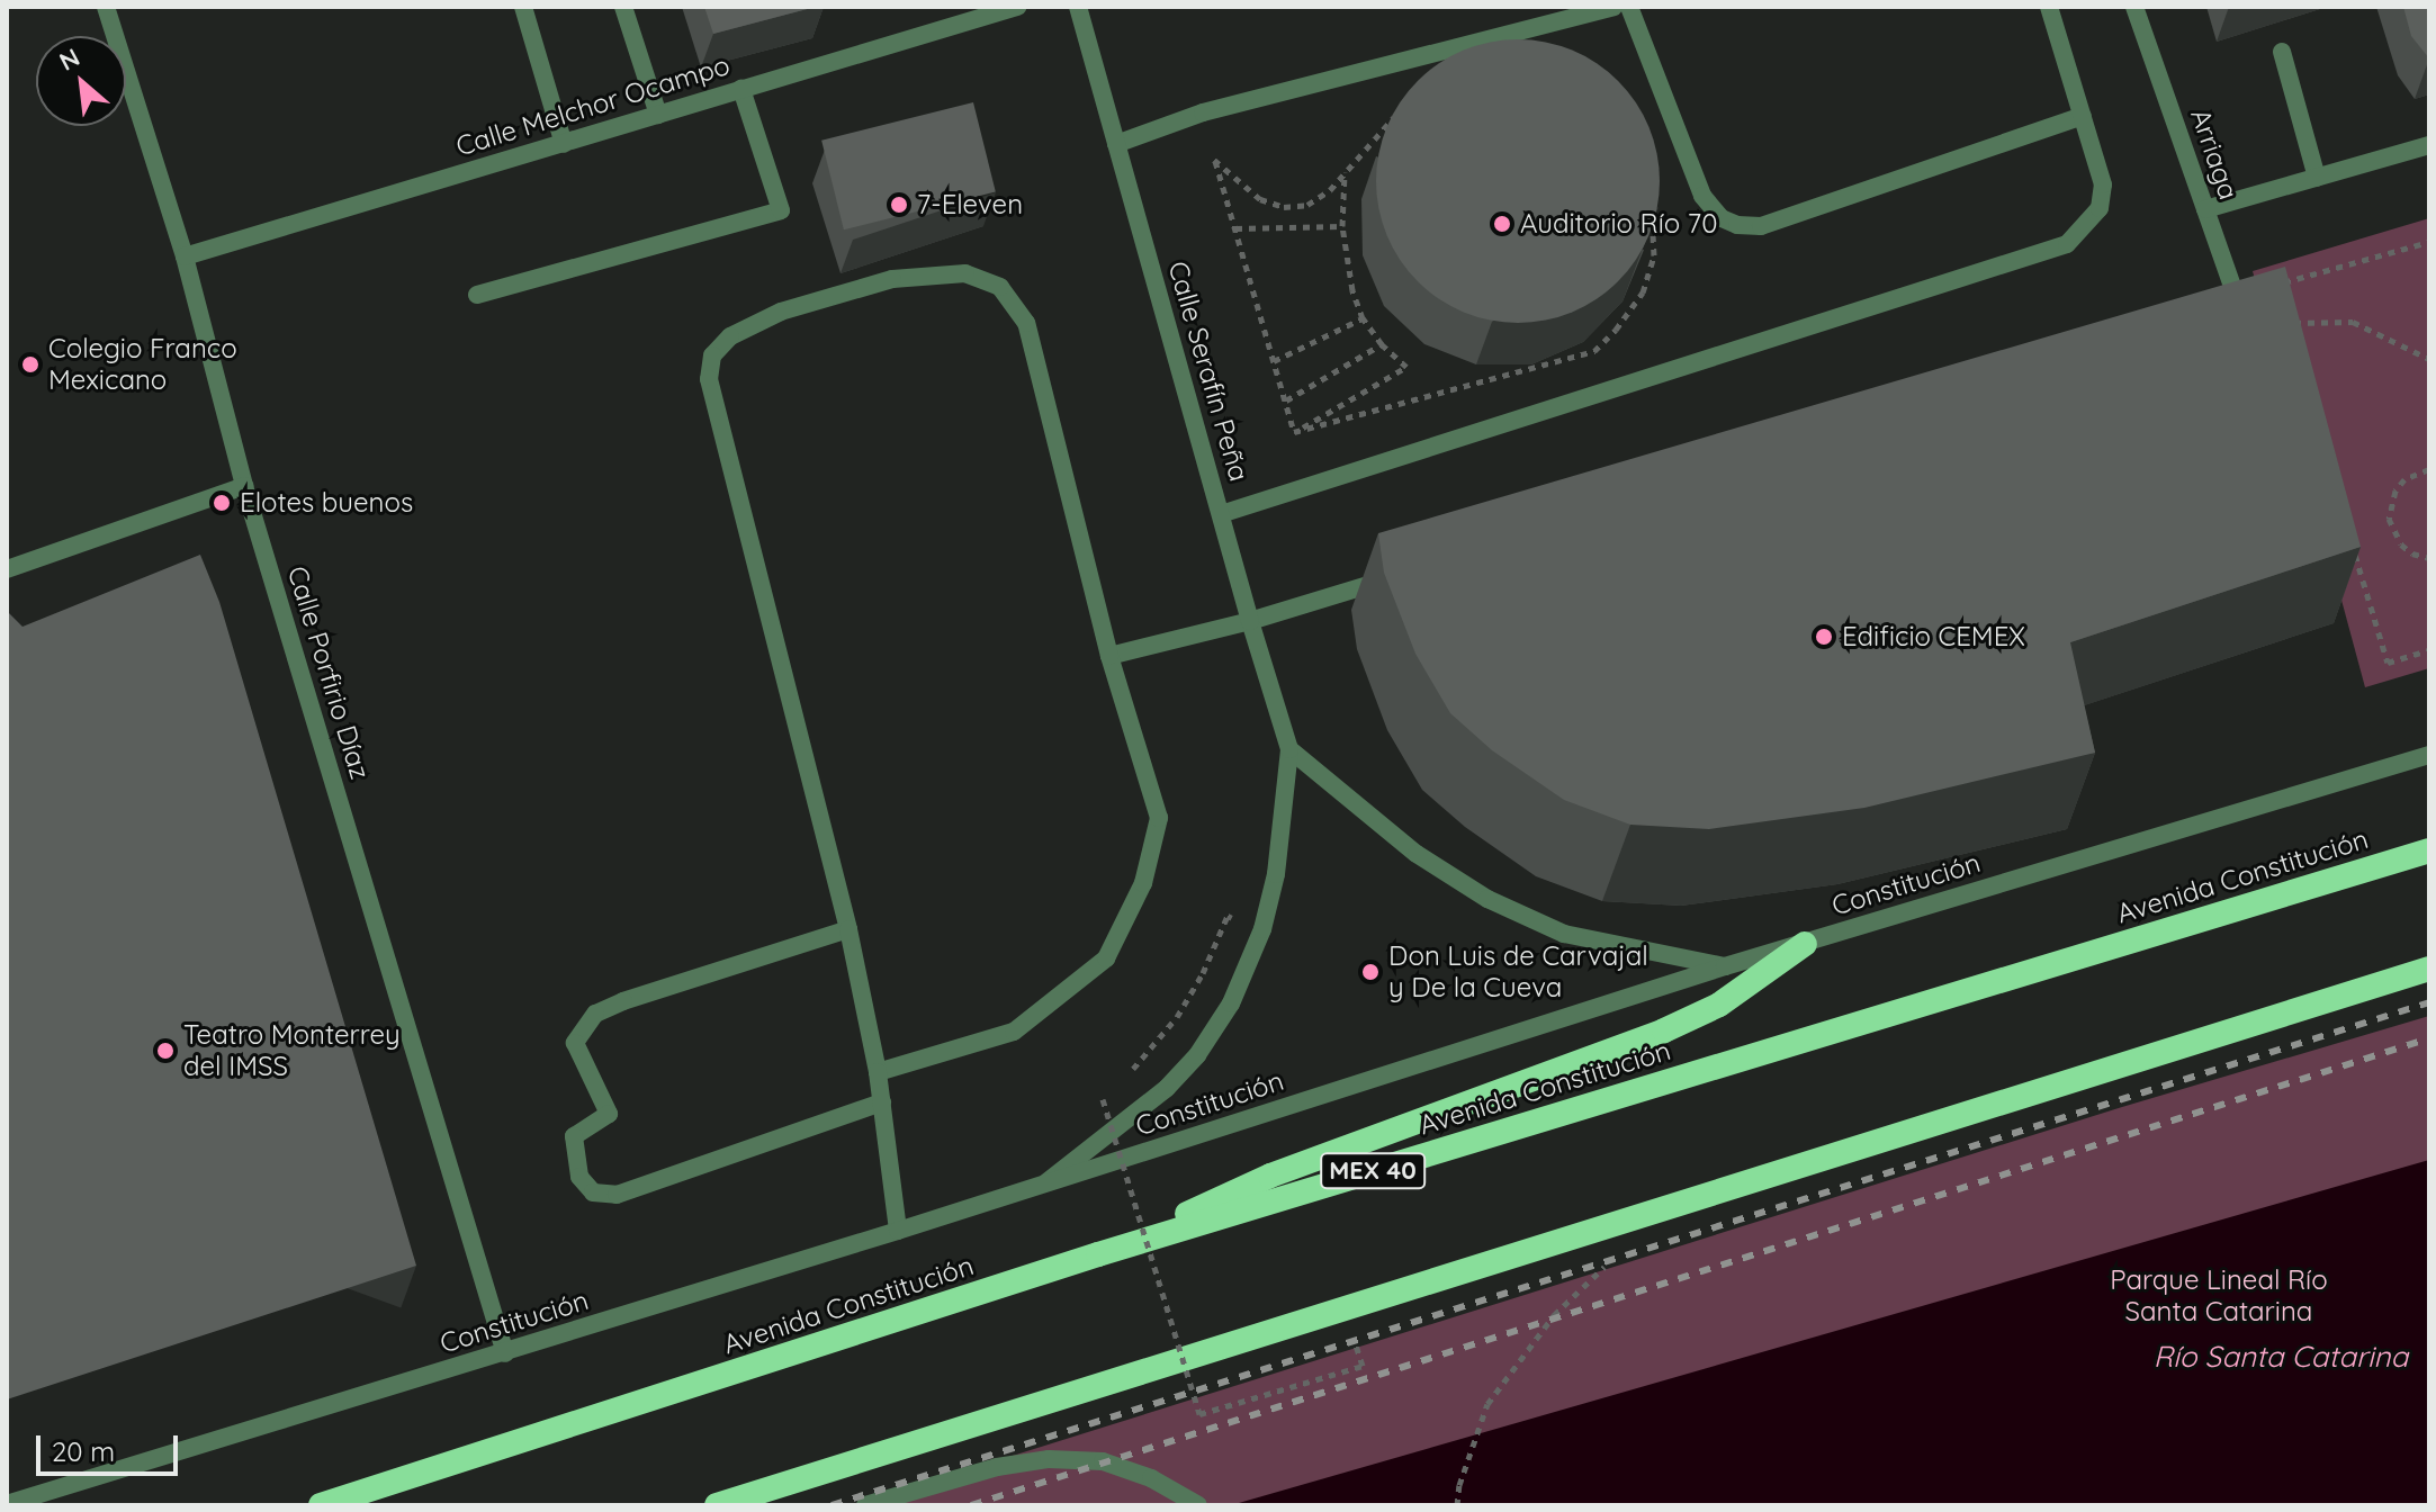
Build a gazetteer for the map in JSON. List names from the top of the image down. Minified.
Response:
{"streets":{"highway":["Avenida Constitución","MEX 40"],"street":["Calle Melchor Ocampo","Arriaga","Calle Serafín Peña","Calle Porfirio Díaz","Constitución"]},"crossings":[["Calle Melchor Ocampo","Calle Porfirio Díaz"],["Calle Serafín Peña","Constitución"],["Calle Porfirio Díaz","Constitución"]],"water":["Río Santa Catarina"],"parks":["Parque Lineal Río Santa Catarina"],"places":["7-Eleven","Auditorio Río 70","Colegio Franco Mexicano","Elotes buenos","Edificio CEMEX","Don Luis de Carvajal y De la Cueva","Teatro Monterrey del IMSS"],"scale_bar":"20 m","north":"top left"}
